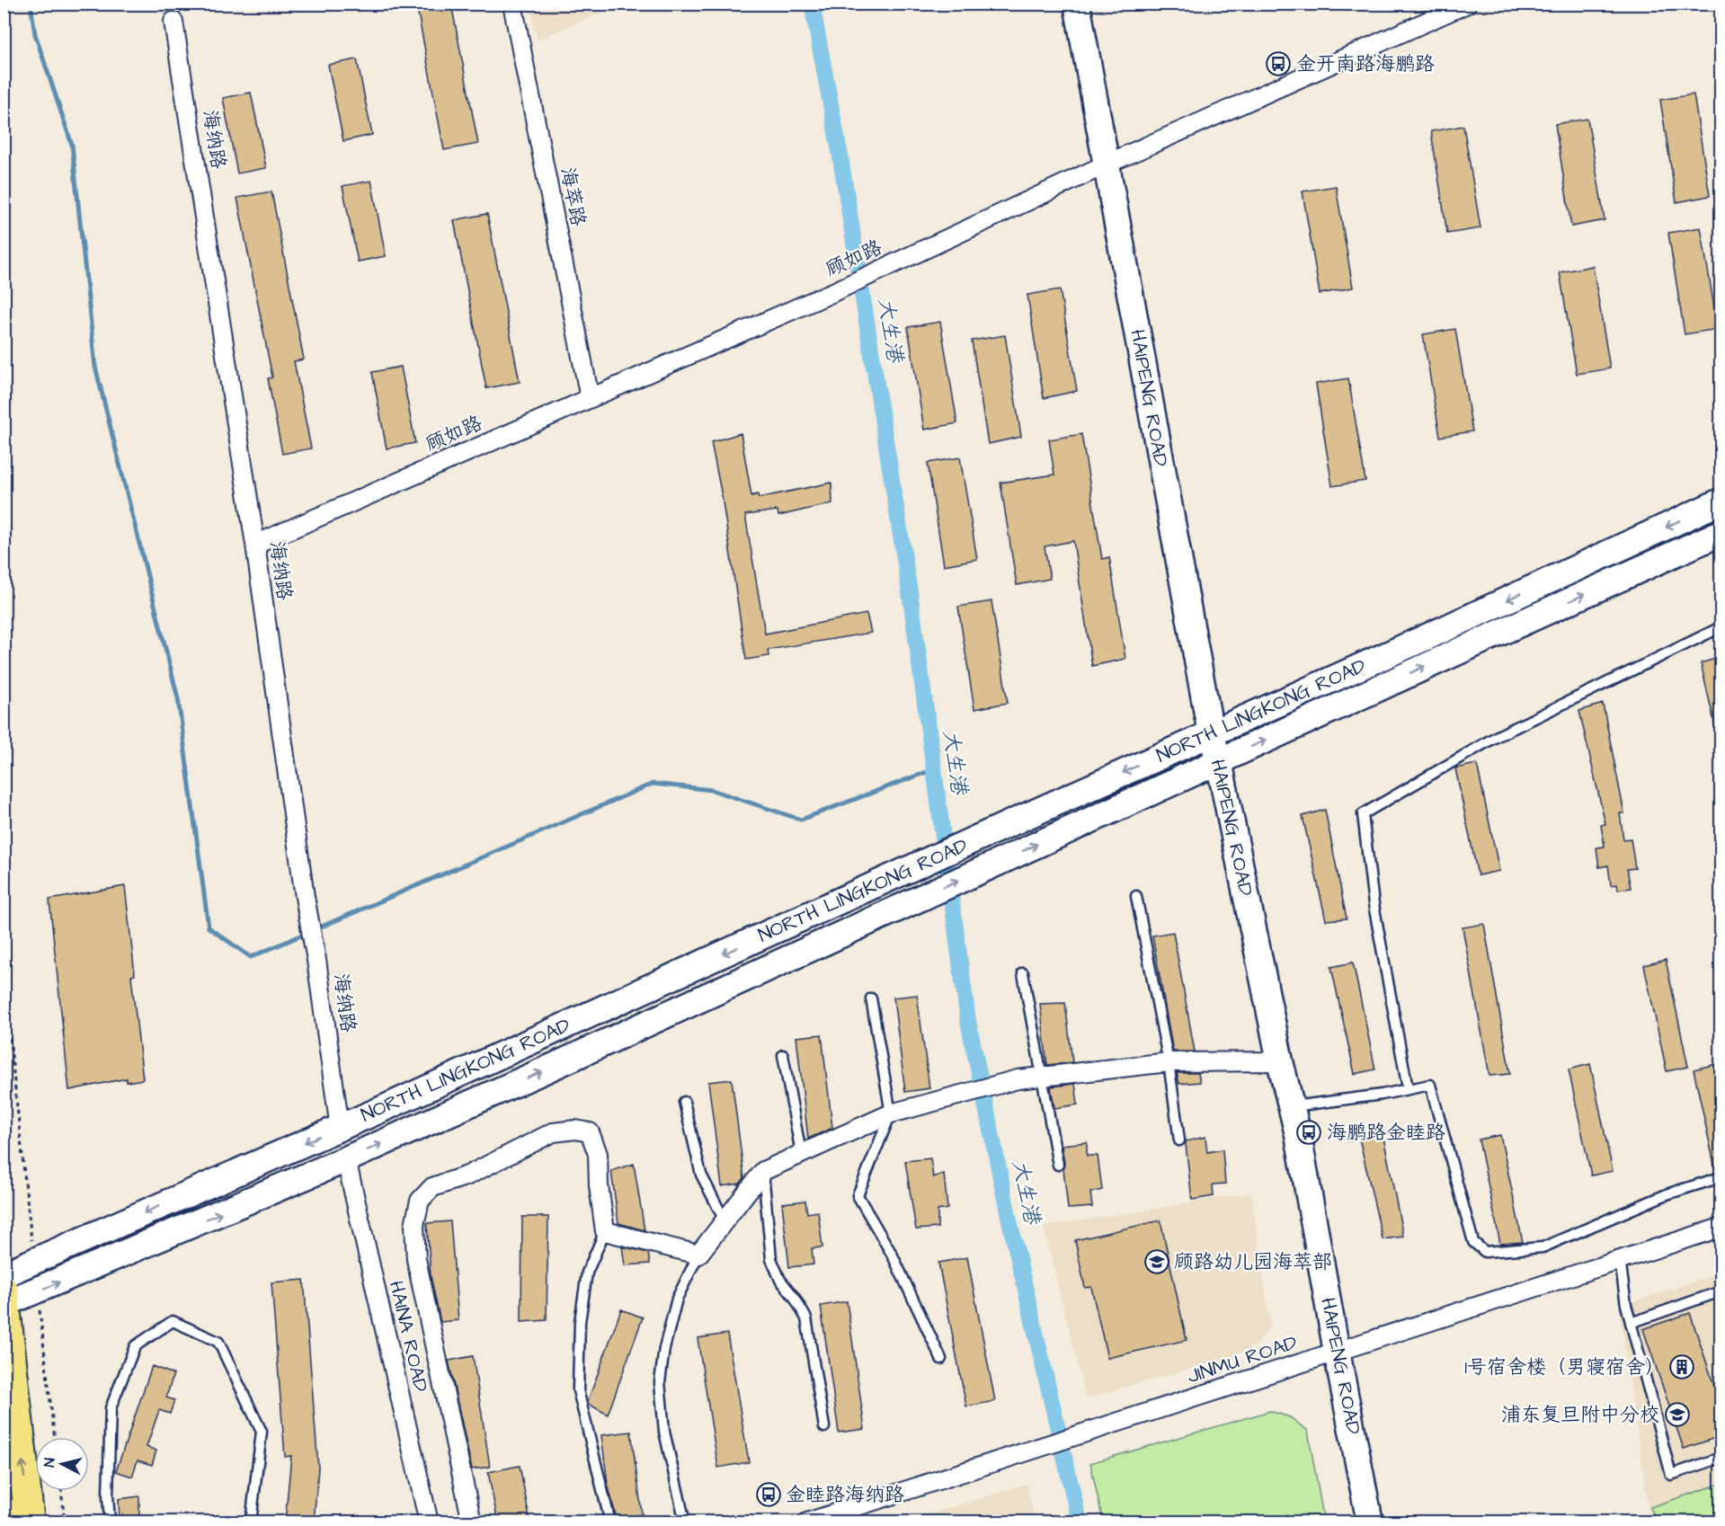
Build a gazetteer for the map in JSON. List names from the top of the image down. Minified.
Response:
{"streets":{"main road":["HAIPENG ROAD","NORTH LINGKONG ROAD"],"street":["海纳路","海萃路","顾如路","HAINA ROAD","JINMU ROAD"]},"crossings":[["海纳路","顾如路"],["海纳路","NORTH LINGKONG ROAD"],["海萃路","顾如路"],["顾如路","HAIPENG ROAD"],["HAIPENG ROAD","NORTH LINGKONG ROAD"],["HAIPENG ROAD","JINMU ROAD"],["NORTH LINGKONG ROAD","HAINA ROAD"]],"water":["大生港"],"places":{"bus stop":["金开南路海鹏路","海鹏路金睦路","金睦路海纳路"],"school or university":["顾路幼儿园海萃部","浦东复旦附中分校"],"building":["1号宿舍楼（男寝宿舍）"]},"north":"left"}
